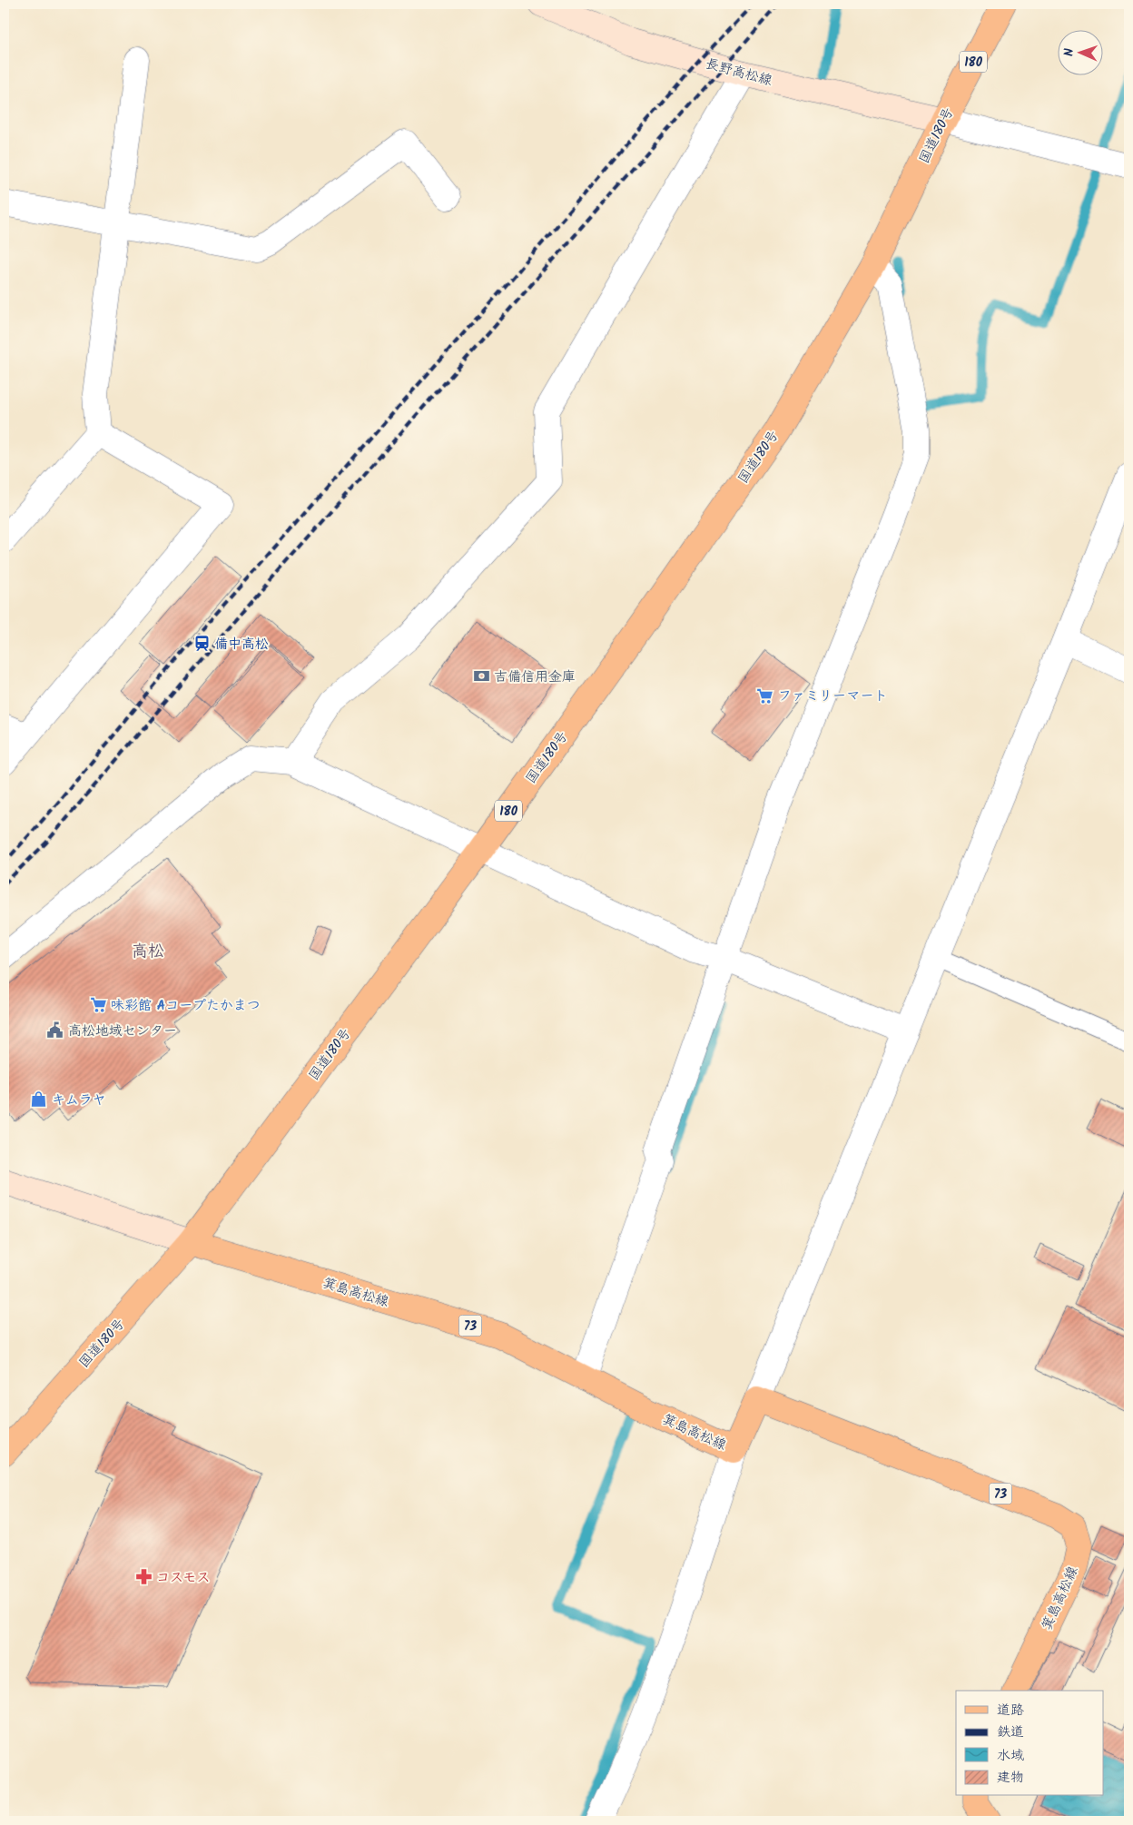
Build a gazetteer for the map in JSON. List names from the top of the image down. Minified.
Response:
{"streets":{"main road":["180","長野高松線","国道180号","箕島高松線","73"]},"crossings":[["長野高松線","国道180号"],["国道180号","箕島高松線"]],"districts":["高松"],"places":{"station":["備中高松"],"bank":["吉備信用金庫"],"supermarket":["ファミリーマート","味彩館 Aコープたかまつ"],"public building":["高松地域センター"],"shop":["キムラヤ"],"pharmacy":["コスモス"]},"legend":["道路","鉄道","水域","建物"],"north":"left"}
